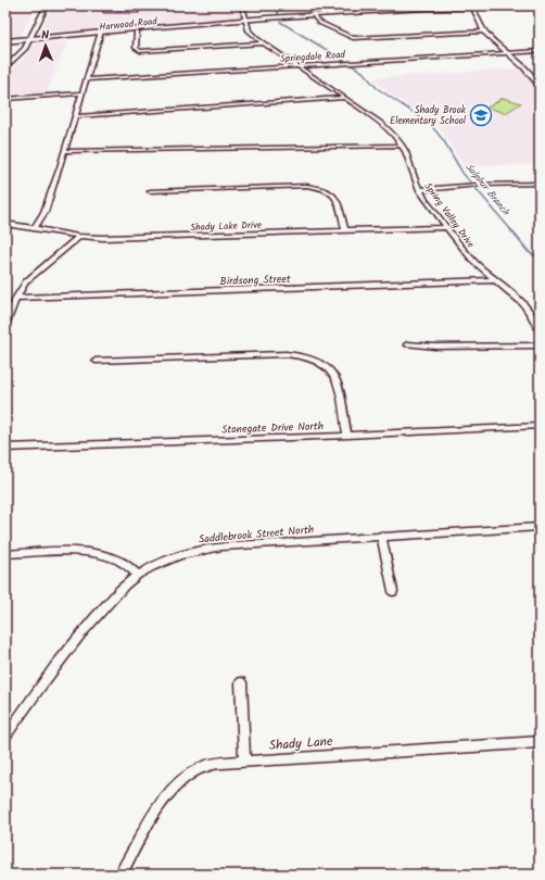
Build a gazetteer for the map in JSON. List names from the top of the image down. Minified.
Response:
{"streets":{"main road":["Harwood Road"],"street":["Springdale Road","Spring Valley Drive","Shady Lake Drive","Birdsong Street","Stonegate Drive North","Saddlebrook Street North","Shady Lane"]},"crossings":[["Harwood Road","Spring Valley Drive"],["Springdale Road","Spring Valley Drive"],["Spring Valley Drive","Shady Lake Drive"],["Spring Valley Drive","Birdsong Street"]],"water":["Sulphur Branch"],"places":{"school or university":["Shady Brook Elementary School"]},"north":"top"}
